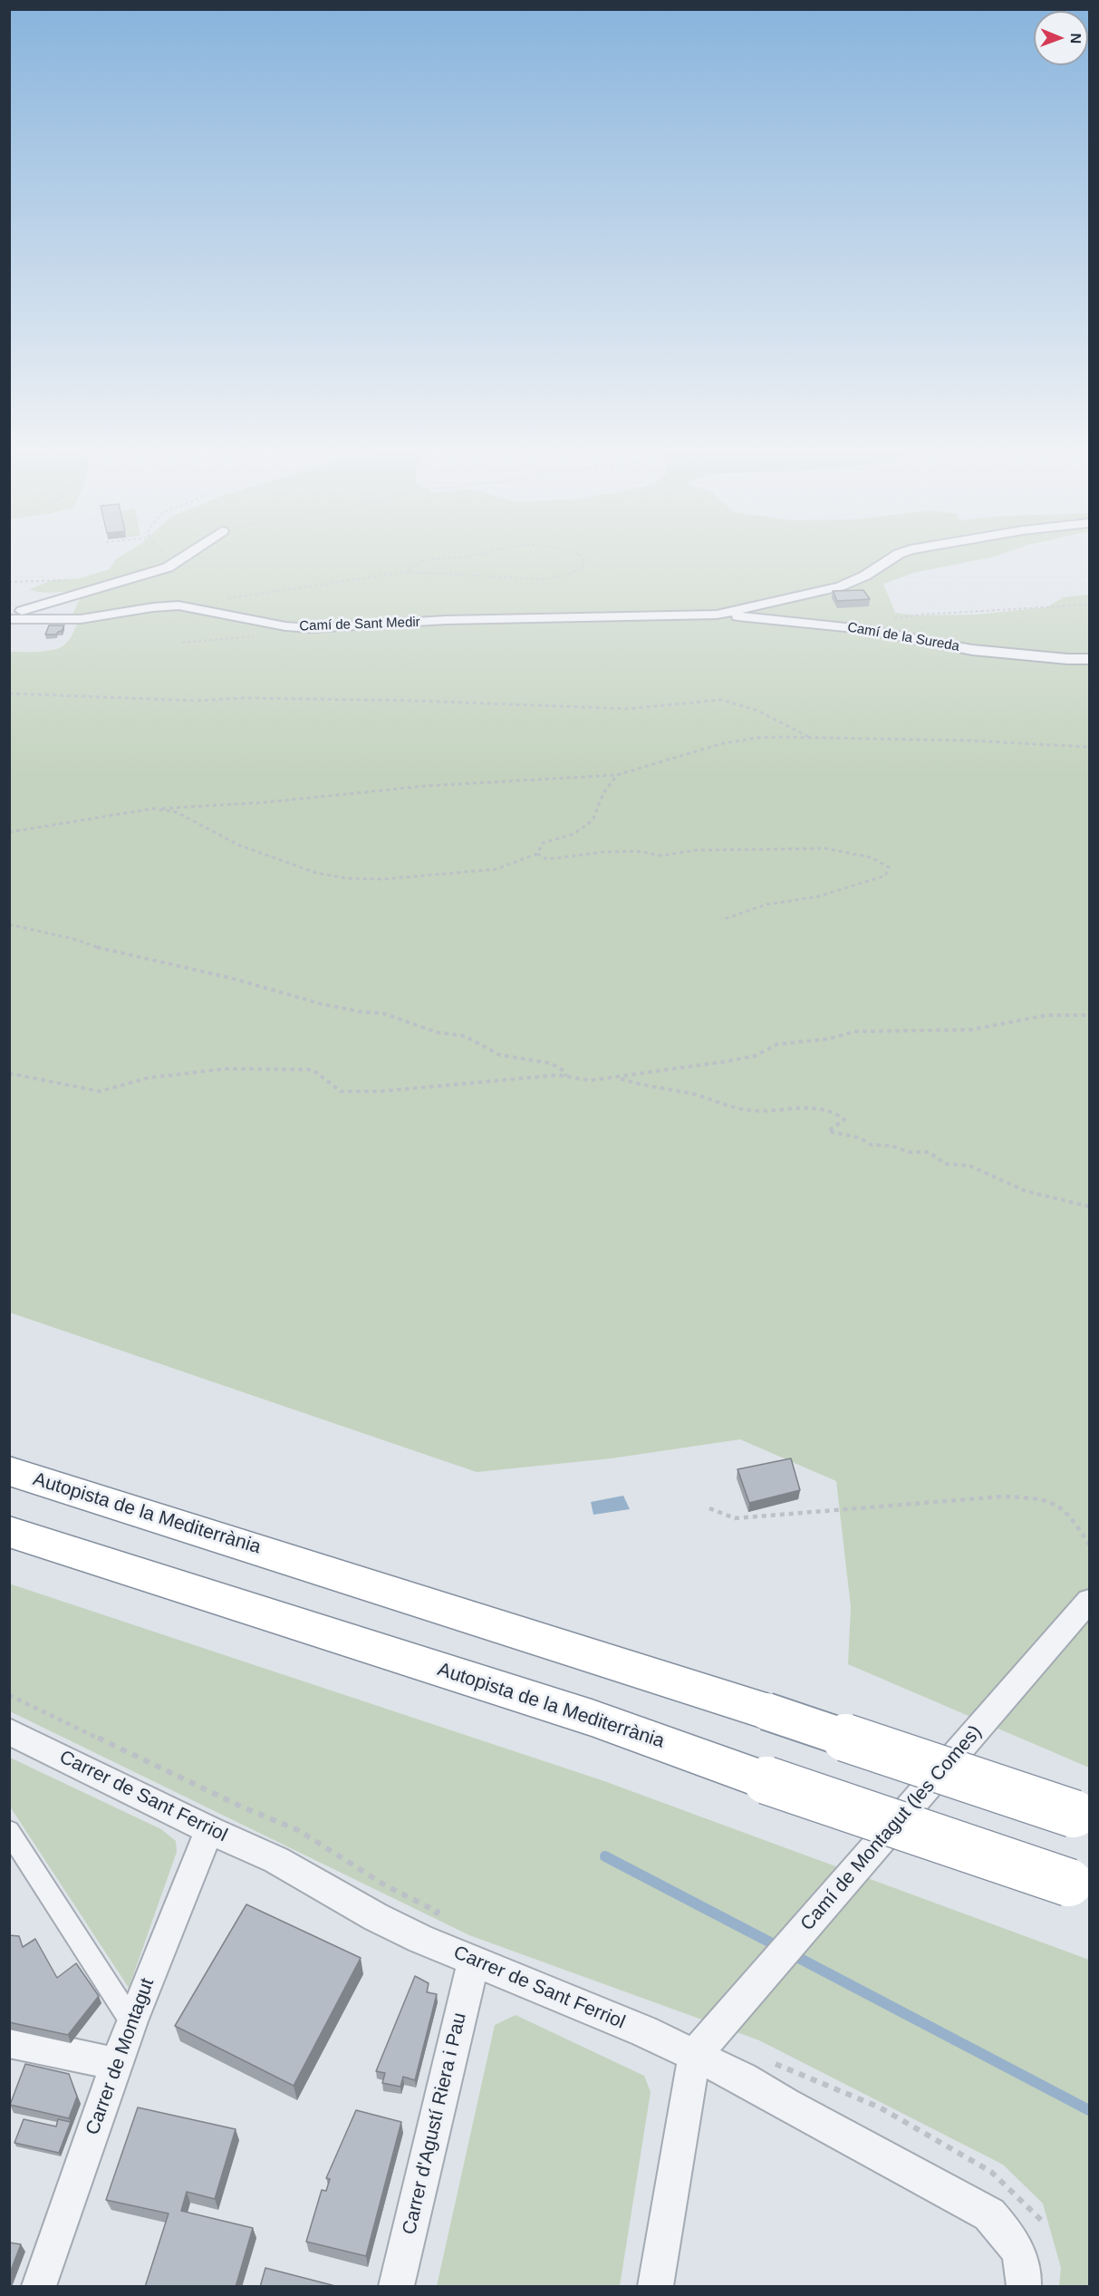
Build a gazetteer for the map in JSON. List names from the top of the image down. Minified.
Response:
{"streets":{"highway":["Autopista de la Mediterrània"],"street":["Camí de Sant Medir","Camí de la Sureda","Carrer de Sant Ferriol","Camí de Montagut (les Comes)","Carrer de Montagut","Carrer d'Agustí Riera i Pau"]},"crossings":[["Camí de Sant Medir","Camí de la Sureda"],["Carrer de Sant Ferriol","Camí de Montagut (les Comes)"],["Carrer de Sant Ferriol","Carrer de Montagut"],["Carrer de Sant Ferriol","Carrer d'Agustí Riera i Pau"]],"north":"right"}
